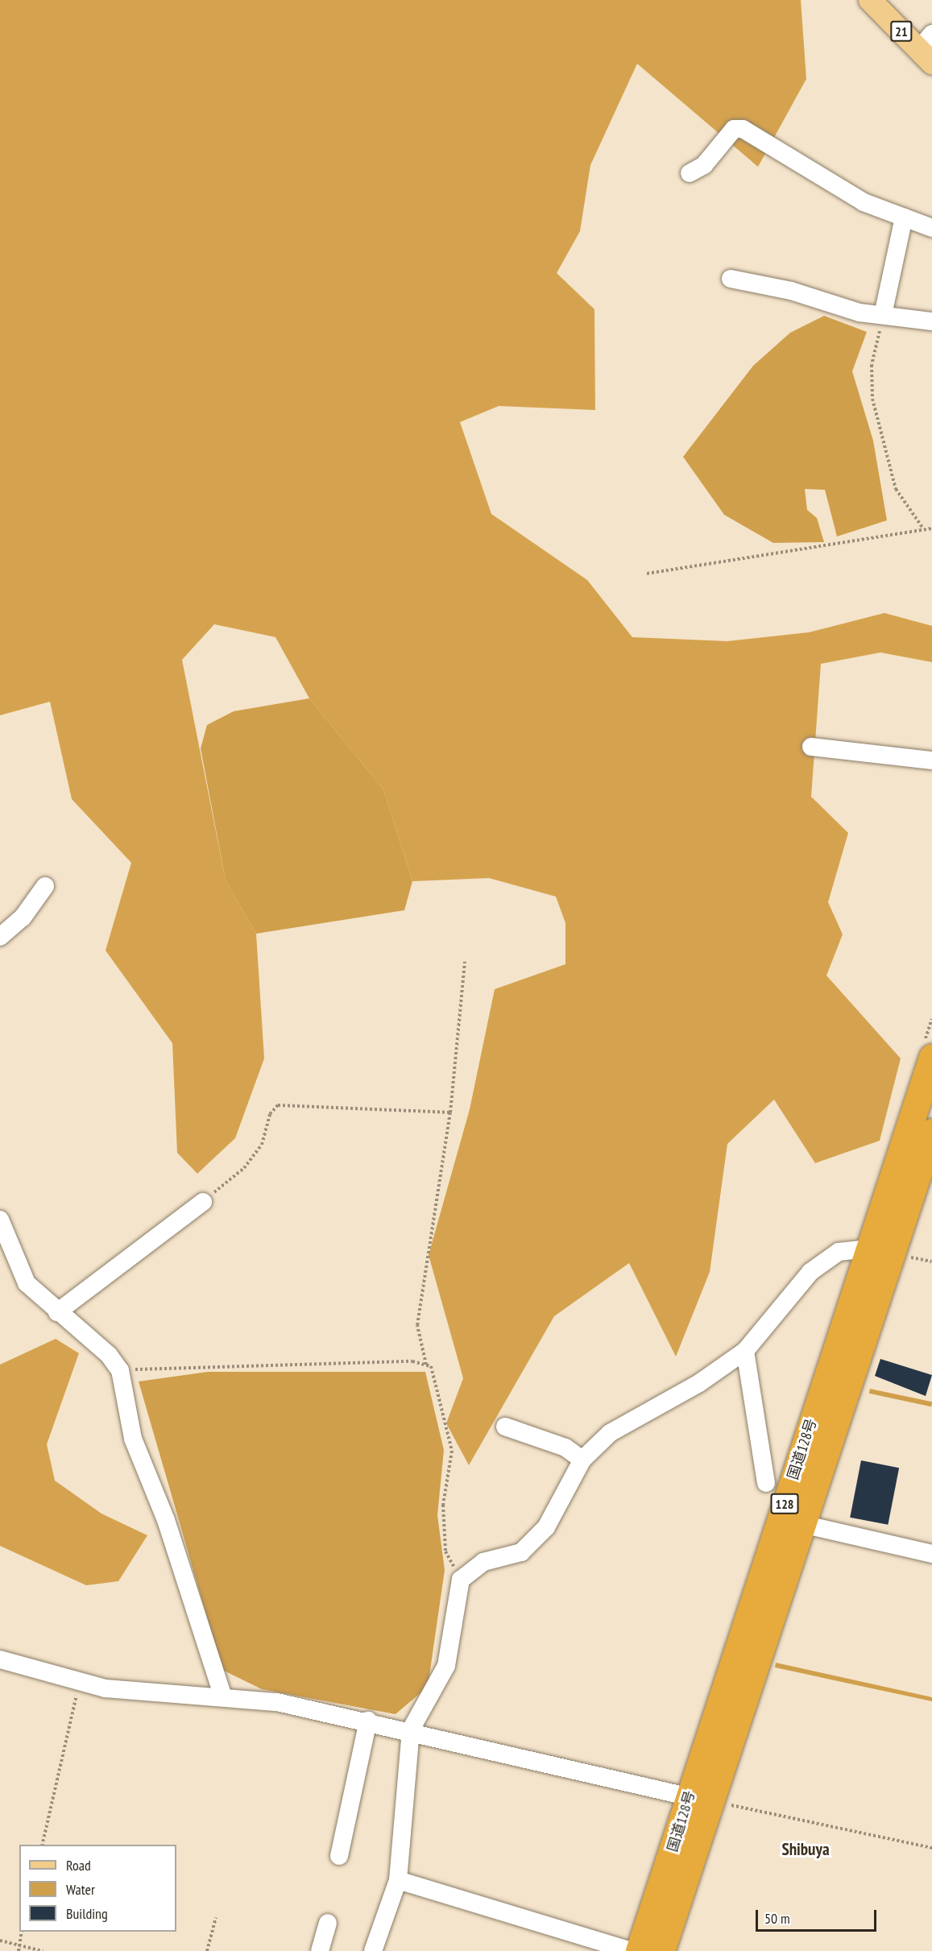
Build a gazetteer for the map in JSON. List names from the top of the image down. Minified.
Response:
{"streets":{"highway":["国道128号","128"],"main road":["21"]},"districts":["Shibuya"],"legend":["Road","Water","Building"],"scale_bar":"50 m"}
